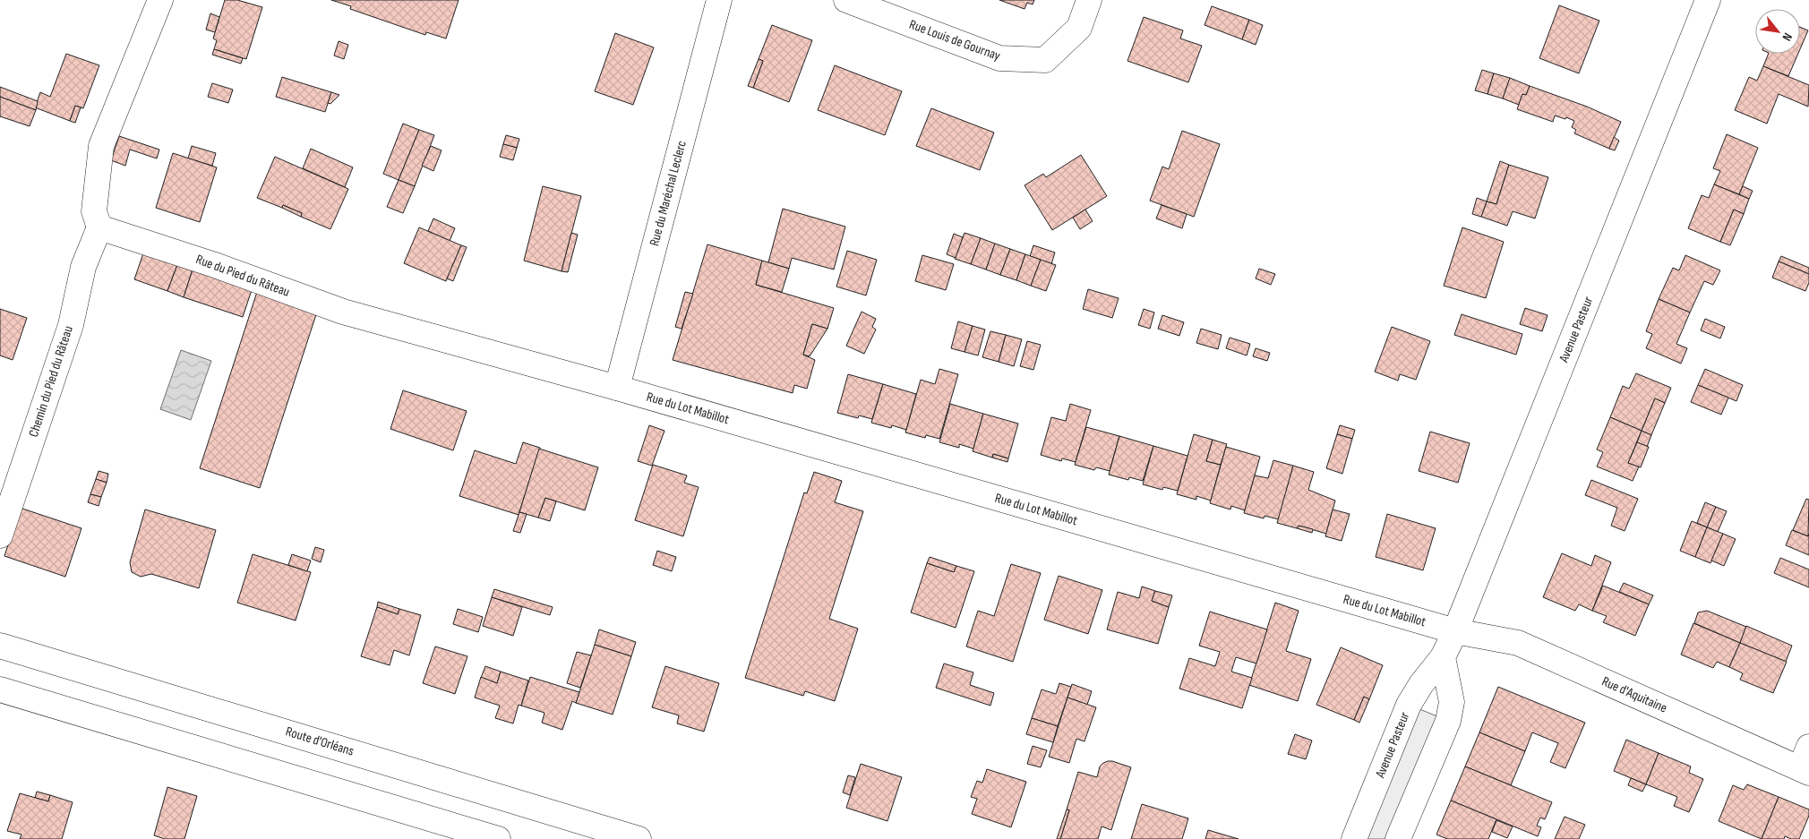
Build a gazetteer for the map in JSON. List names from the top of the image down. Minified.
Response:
{"streets":{"street":["Rue Louis de Gournay","Rue du Maréchal Leclerc","Rue du Pied du Râteau","Avenue Pasteur","Chemin du Pied du Râteau","Rue du Lot Mabillot","Rue d'Aquitaine","Route d'Orléans"]},"crossings":[["Rue du Maréchal Leclerc","Rue du Pied du Râteau"],["Rue du Maréchal Leclerc","Rue du Lot Mabillot"],["Rue du Pied du Râteau","Chemin du Pied du Râteau"],["Rue du Pied du Râteau","Rue du Lot Mabillot"],["Avenue Pasteur","Rue du Lot Mabillot"],["Avenue Pasteur","Rue d'Aquitaine"],["Rue du Lot Mabillot","Rue d'Aquitaine"]],"north":"bottom right"}
